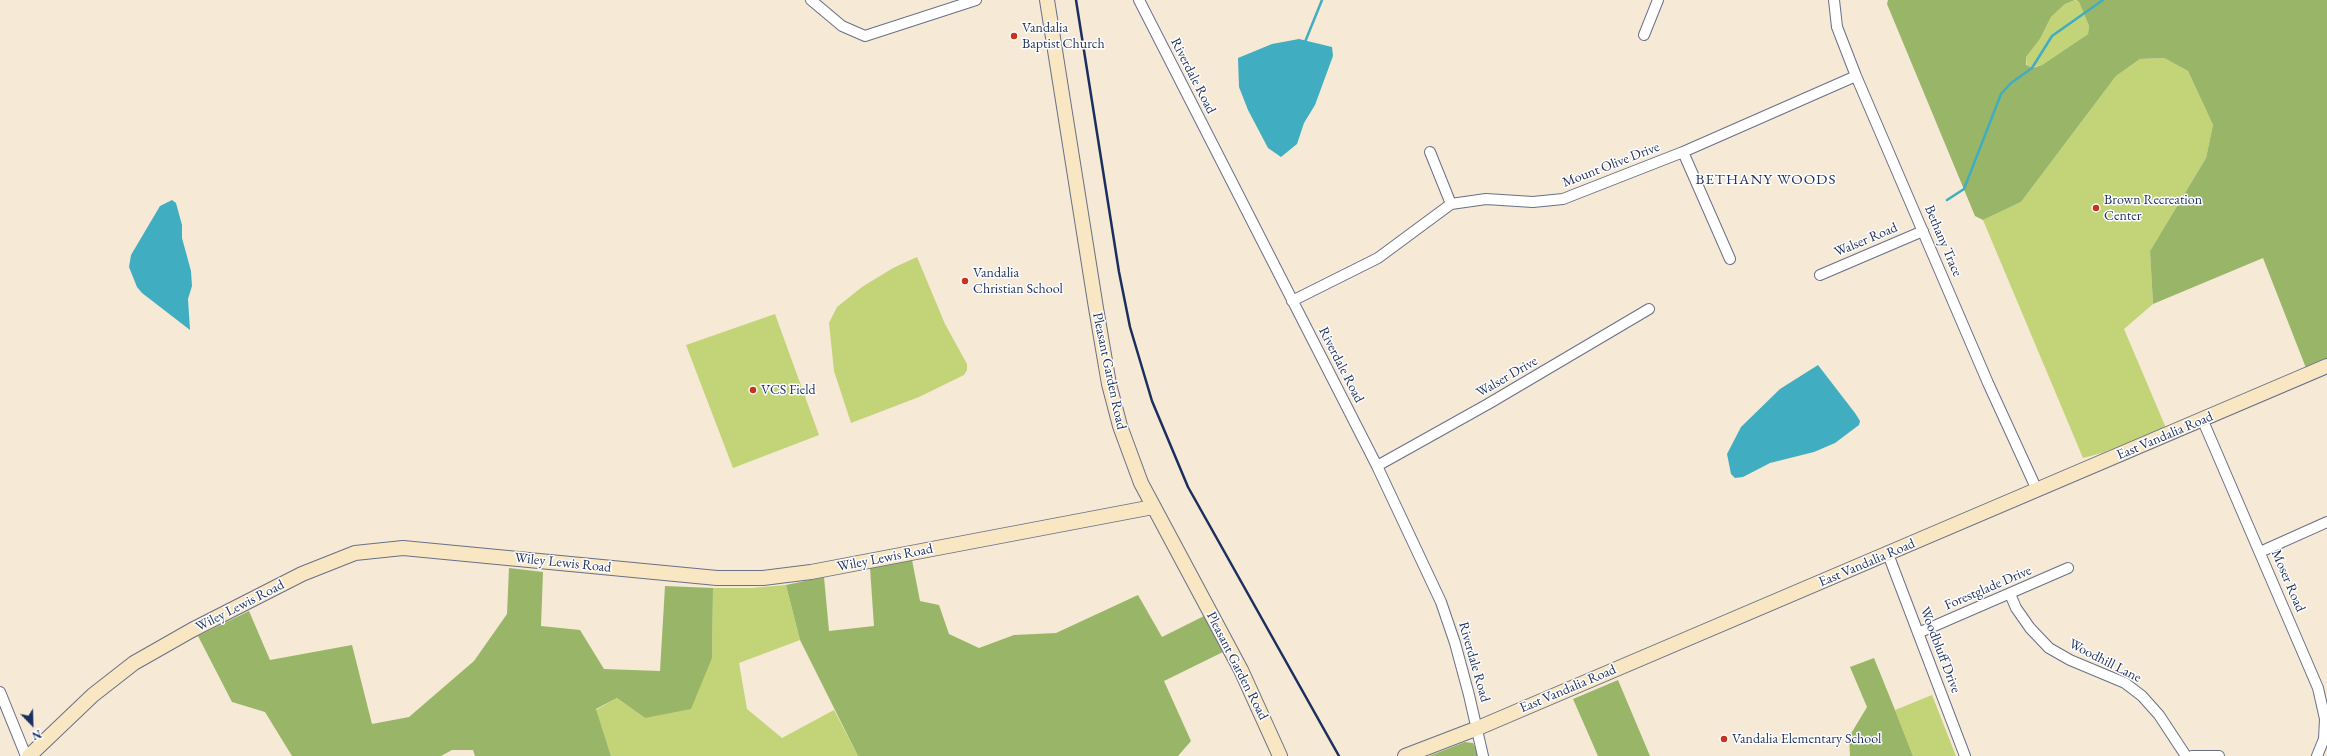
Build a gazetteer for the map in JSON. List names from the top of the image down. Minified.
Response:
{"streets":{"street":["Riverdale Road","Mount Olive Drive","Walser Road","Bethany Trace","Pleasant Garden Road","Walser Drive","East Vandalia Road","Wiley Lewis Road","Moser Road","Forestglade Drive","Woodbluff Drive","Woodhill Lane"]},"crossings":[["Riverdale Road","Mount Olive Drive"],["Riverdale Road","Walser Drive"],["Riverdale Road","East Vandalia Road"],["Mount Olive Drive","Bethany Trace"],["Walser Road","Bethany Trace"],["Bethany Trace","East Vandalia Road"],["Pleasant Garden Road","Wiley Lewis Road"],["East Vandalia Road","Moser Road"],["East Vandalia Road","Woodbluff Drive"],["Forestglade Drive","Woodbluff Drive"],["Forestglade Drive","Woodhill Lane"]],"districts":["BETHANY WOODS"],"places":["Vandalia Baptist Church","Brown Recreation Center","Vandalia Christian School","VCS Field","Vandalia Elementary School"],"north":"bottom right"}
